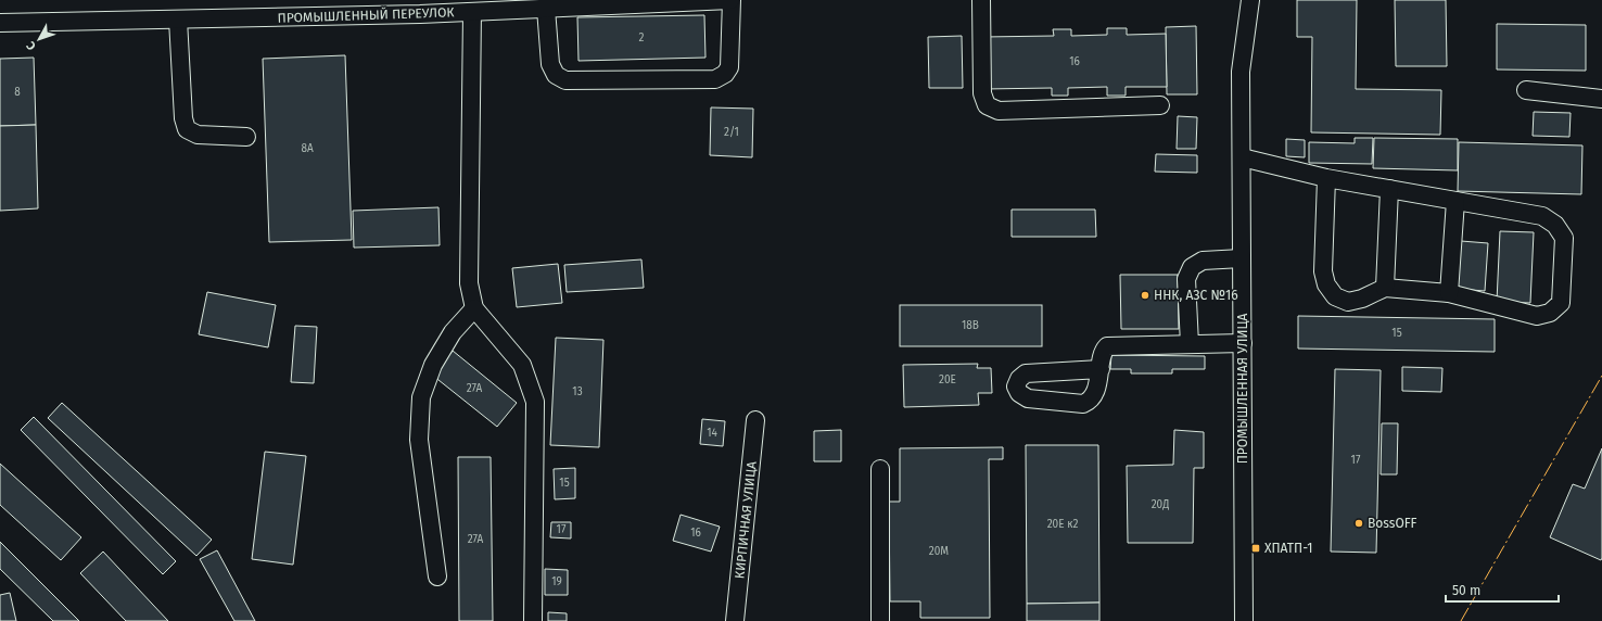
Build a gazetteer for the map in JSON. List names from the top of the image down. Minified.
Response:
{"streets":{"street":["ПРОМЫШЛЕННЫЙ ПЕРЕУЛОК","ПРОМЫШЛЕННАЯ УЛИЦА","КИРПИЧНАЯ УЛИЦА"]},"places":{"other":["ННК, АЗС №16","BossOFF"],"transit":["ХПАТП-1"]},"house_numbers":["2","16","8","2/1","8А","18В","15","20Е","27А","13","14","17","15","20Д","20Е к2","17","16","27А","20М","19"],"scale_bar":"50 m","north":"bottom left"}
